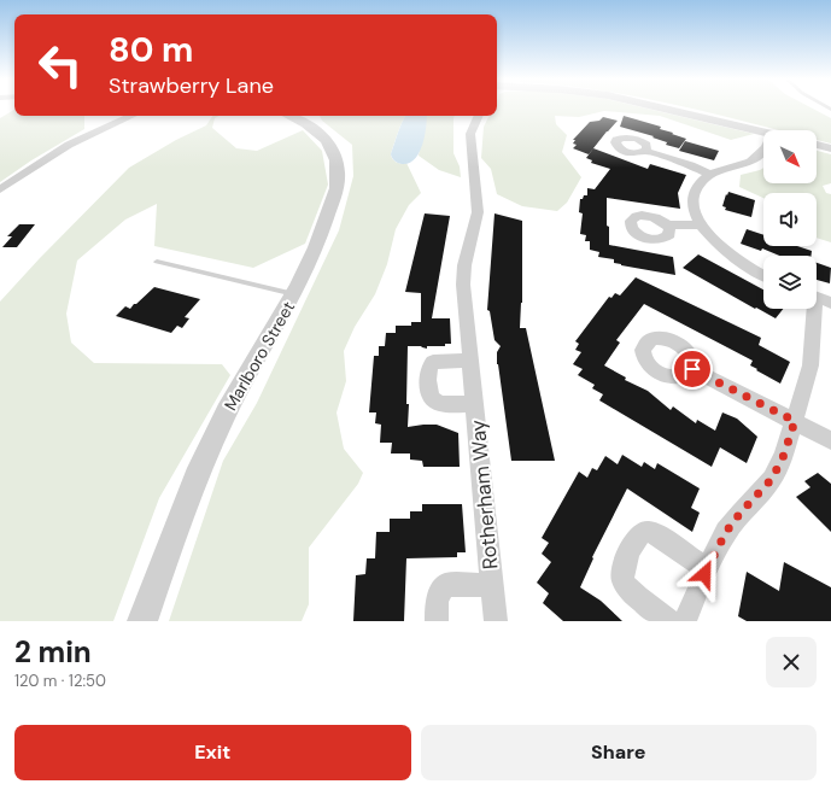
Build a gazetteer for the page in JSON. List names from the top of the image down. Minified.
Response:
{"streets":{"street":["Marlboro Street","Rotherham Way"]},"north":"bottom right","page":{"turn":["80 m","Strawberry Lane"],"heading":["2 min","120 m · 12:50"],"buttons":["Exit","Share"]}}
